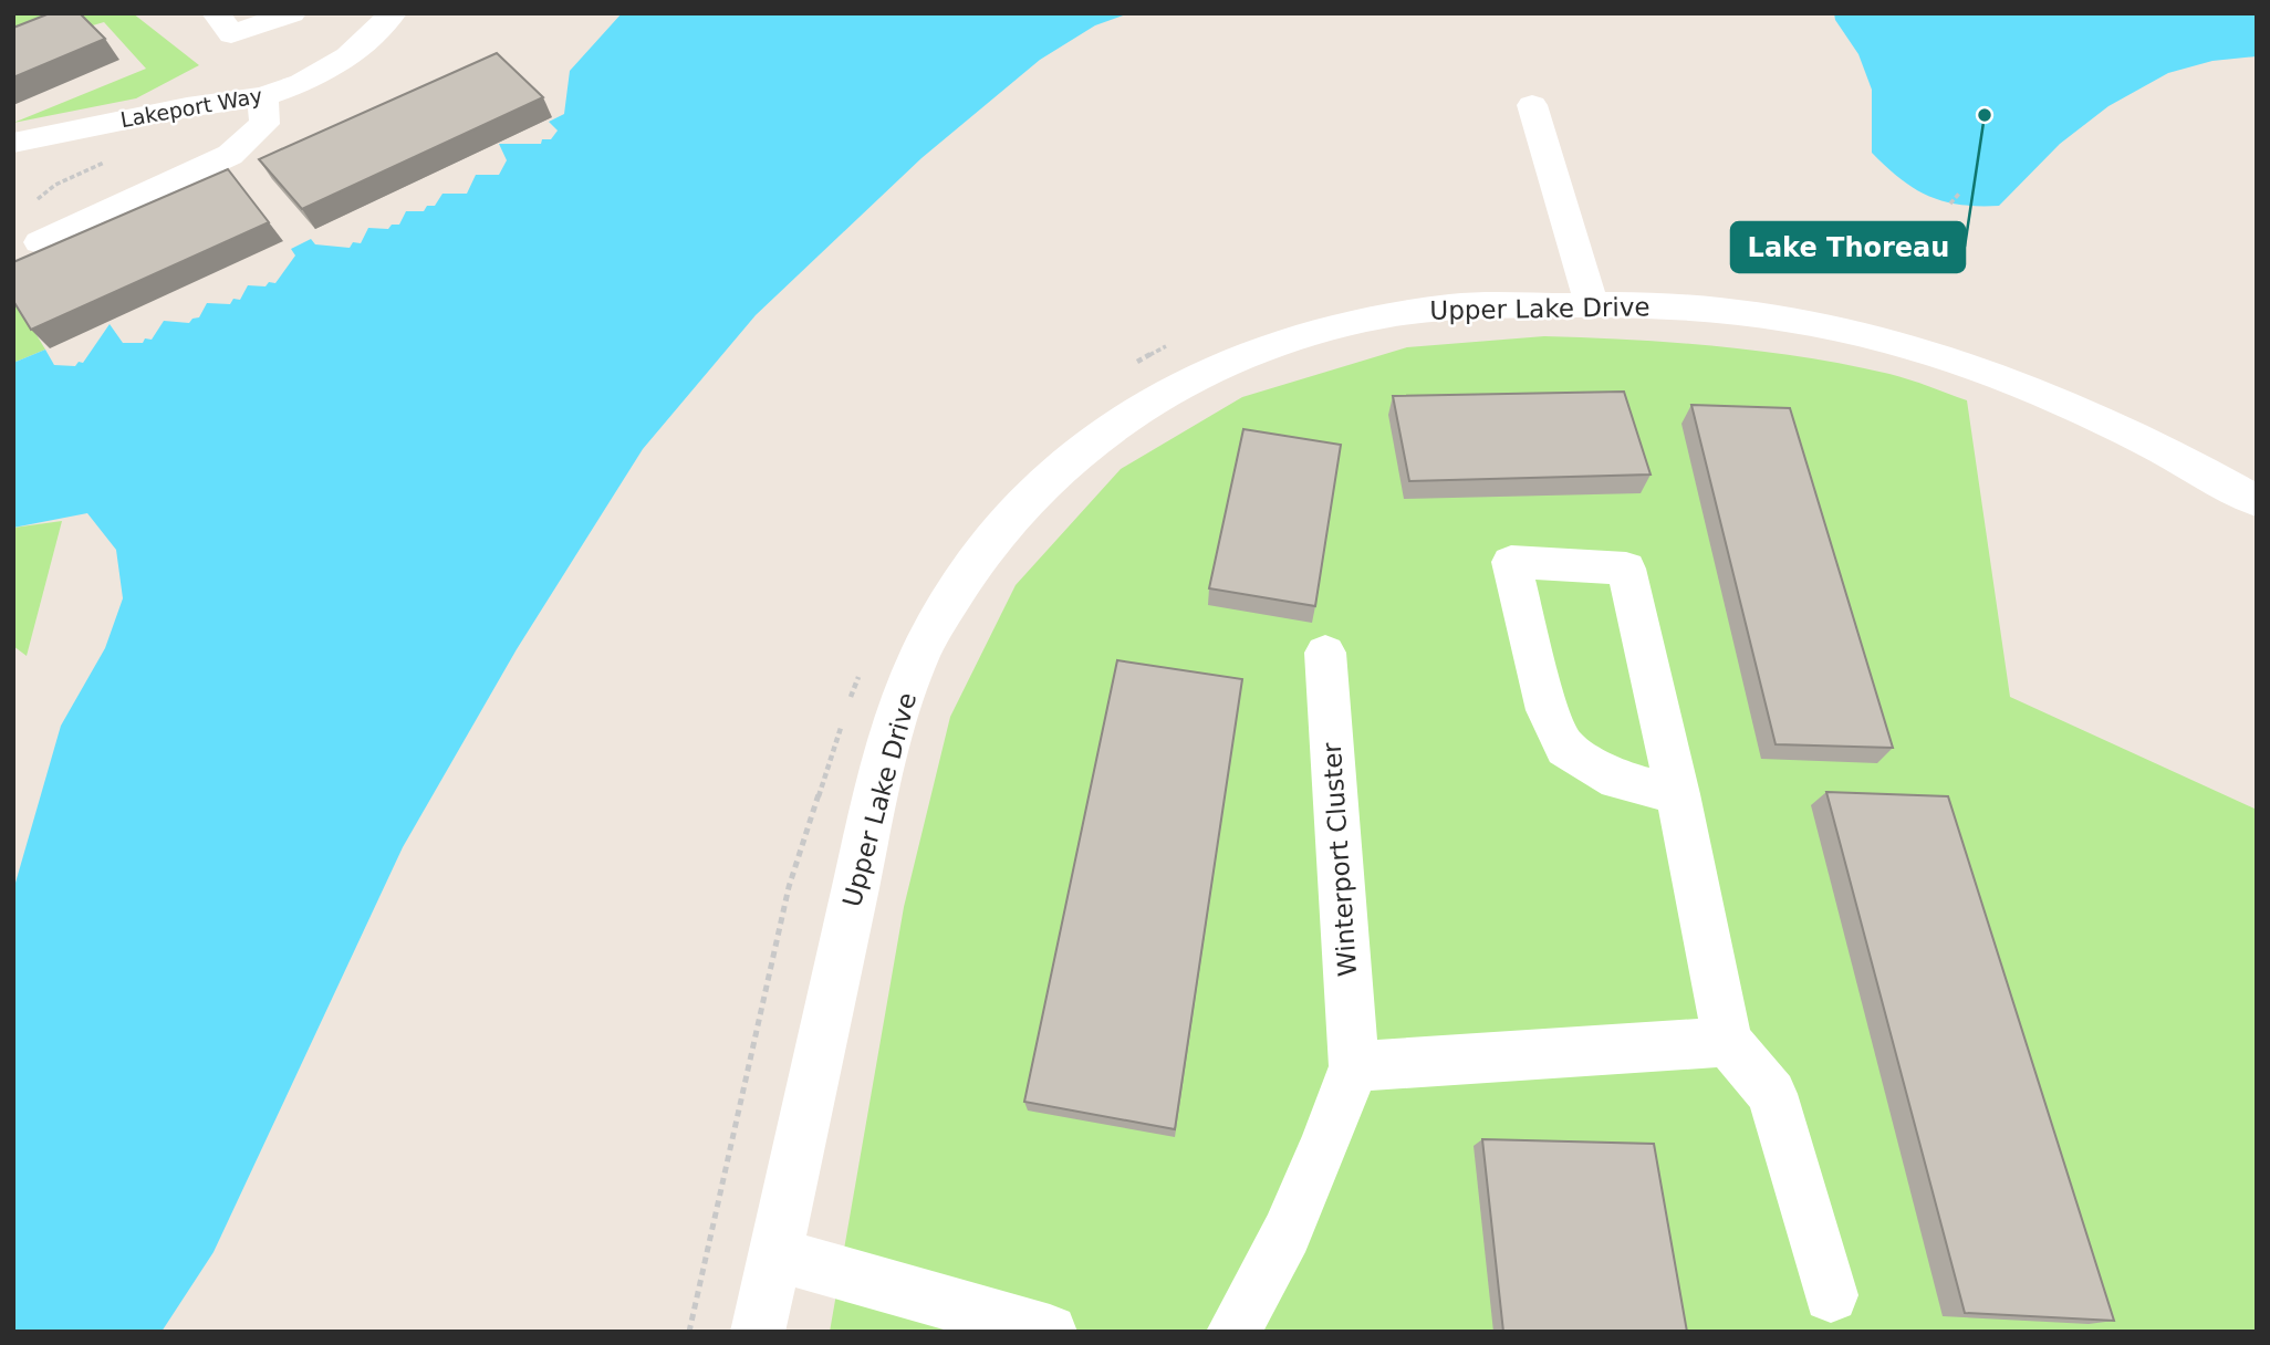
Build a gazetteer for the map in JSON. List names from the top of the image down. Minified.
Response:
{"streets":{"street":["Lakeport Way","Upper Lake Drive","Winterport Cluster"]},"places":["Lake Thoreau"]}
